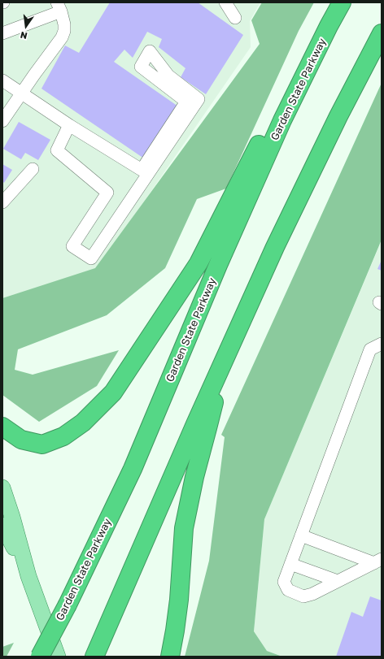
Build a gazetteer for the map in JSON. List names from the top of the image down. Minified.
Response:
{"streets":{"highway":["Garden State Parkway"]},"north":"bottom"}
